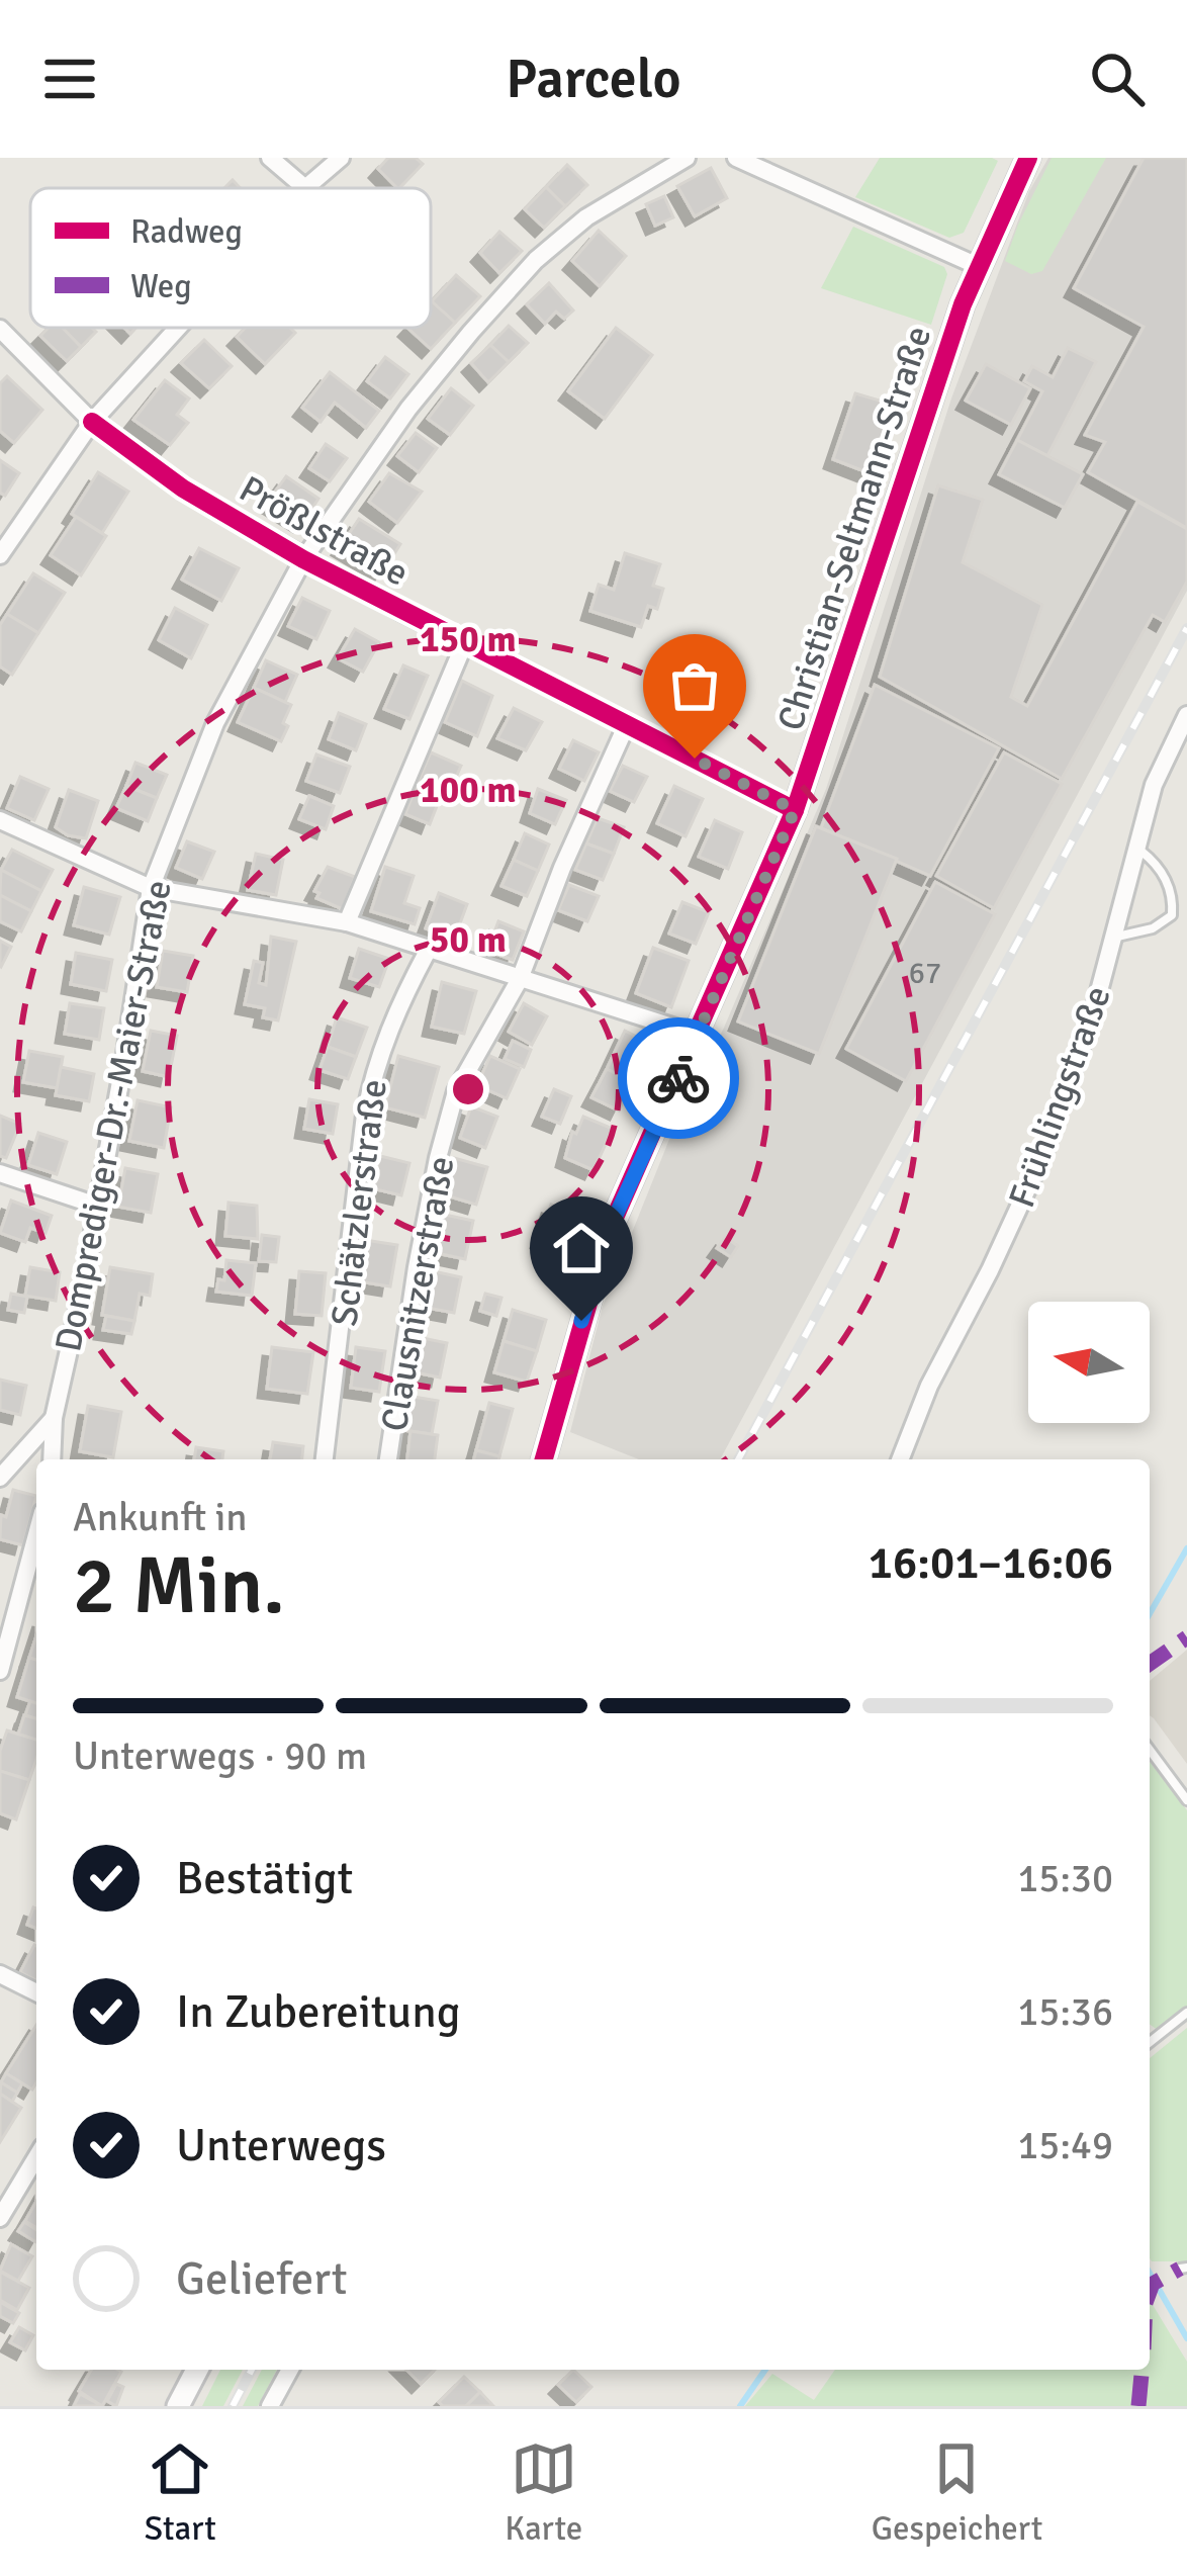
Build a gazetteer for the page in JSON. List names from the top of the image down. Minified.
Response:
{"streets":{"main road":["Christian-Seltmann-Straße"],"street":["Prößlstraße","Frühlingstraße","Domprediger-Dr.-Maier-Straße","Schätzlerstraße","Clausnitzerstraße"]},"crossings":[["Christian-Seltmann-Straße","Prößlstraße"],["Prößlstraße","Domprediger-Dr.-Maier-Straße"],["Prößlstraße","Clausnitzerstraße"]],"house_numbers":["67"],"legend":["Radweg","Weg"],"north":"left","page":{"header":"Parcelo","heading":["2 Min.","Ankunft in","16:01–16:06"],"bar":"Unterwegs · 90 m","list":[["Bestätigt","15:30"],["In Zubereitung","15:36"],["Unterwegs","15:49"],"Geliefert"],"tabs":["Start","Karte","Gespeichert"]},"rings":["150 m","100 m","50 m"]}
